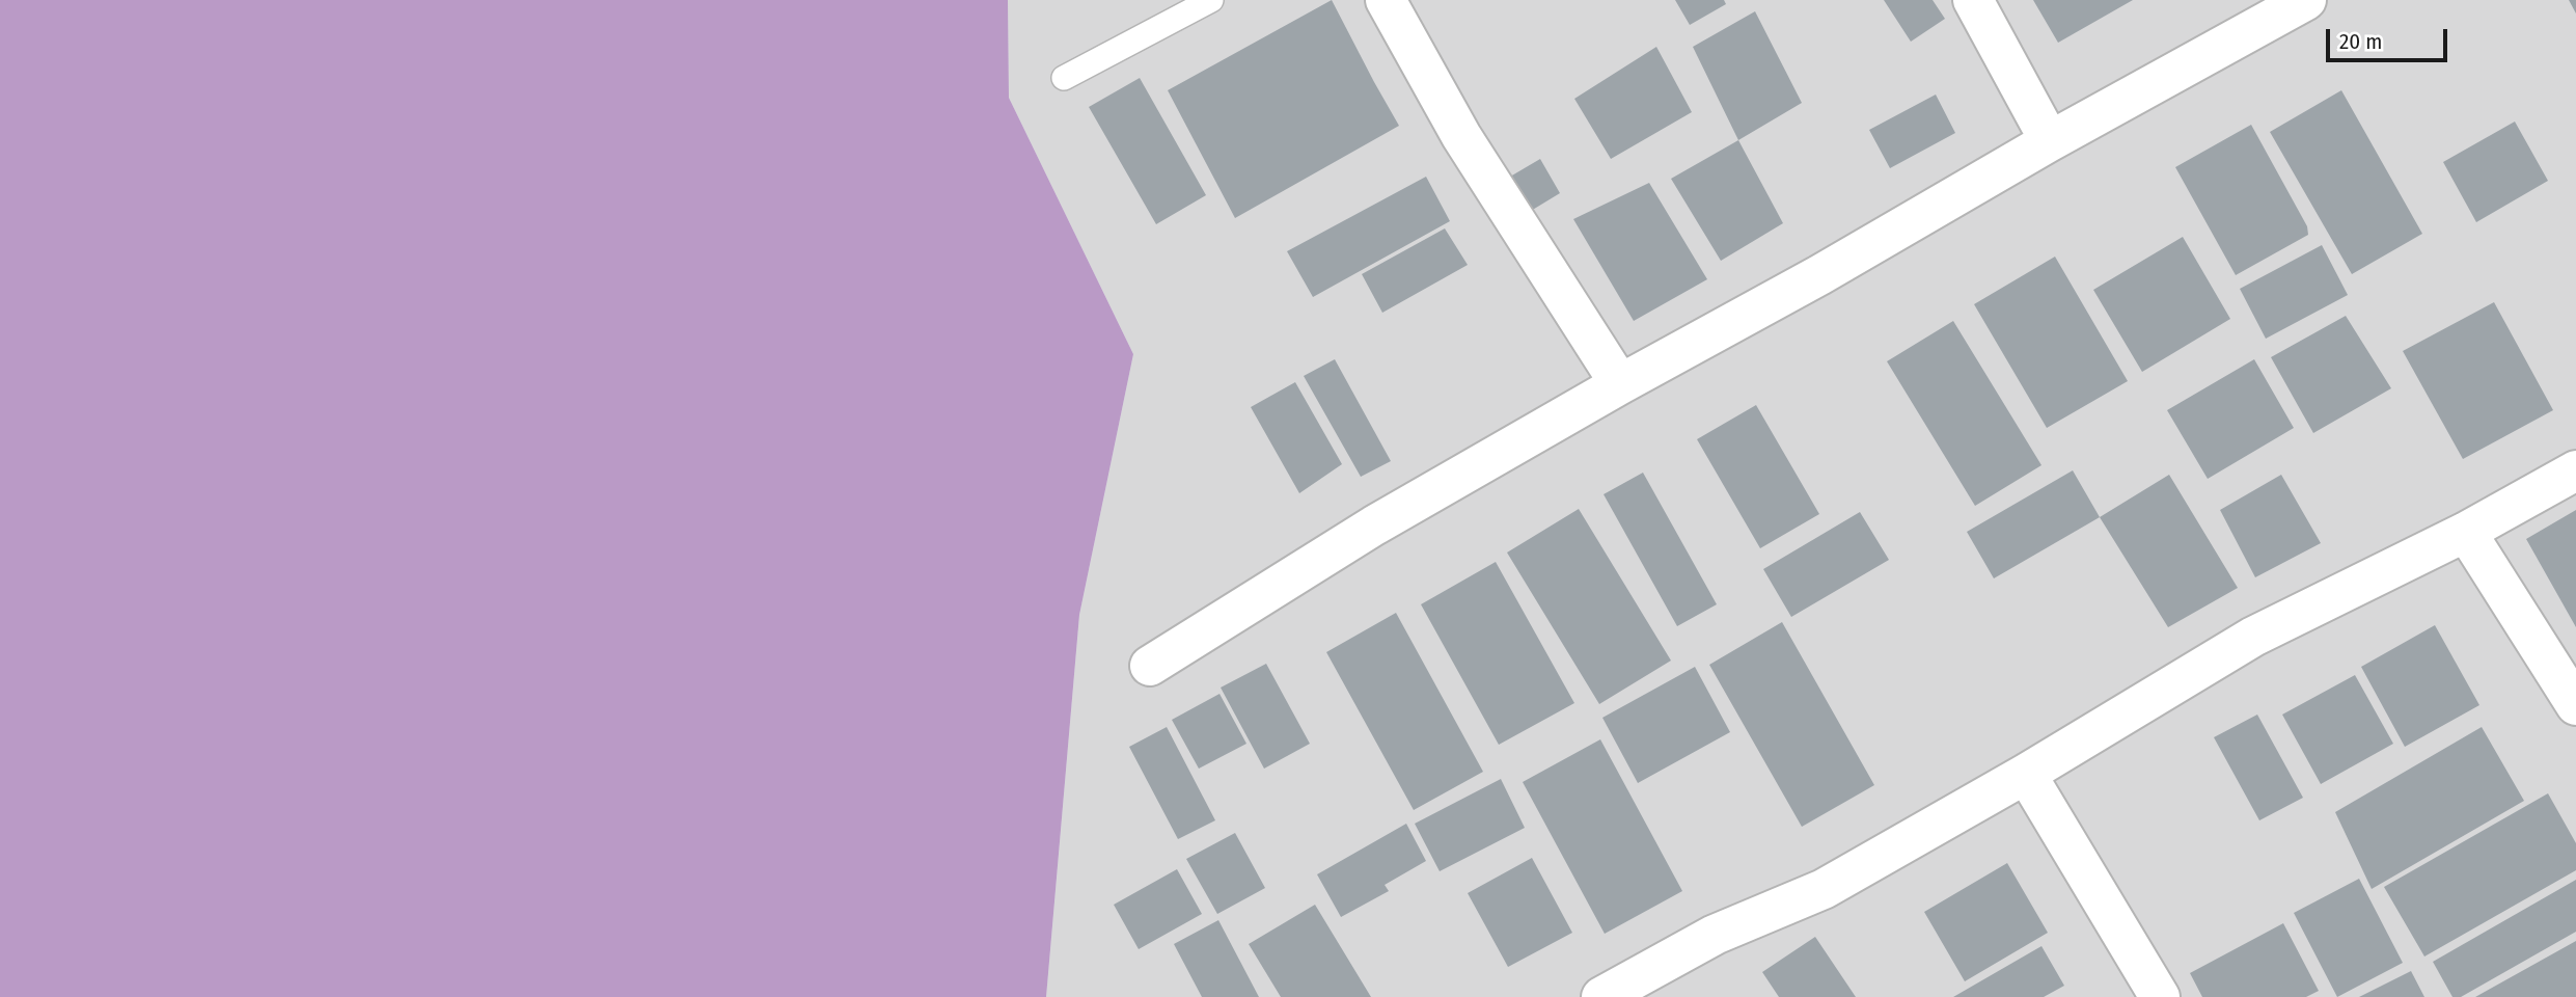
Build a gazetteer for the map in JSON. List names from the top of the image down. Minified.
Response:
{"scale_bar":"20 m"}
